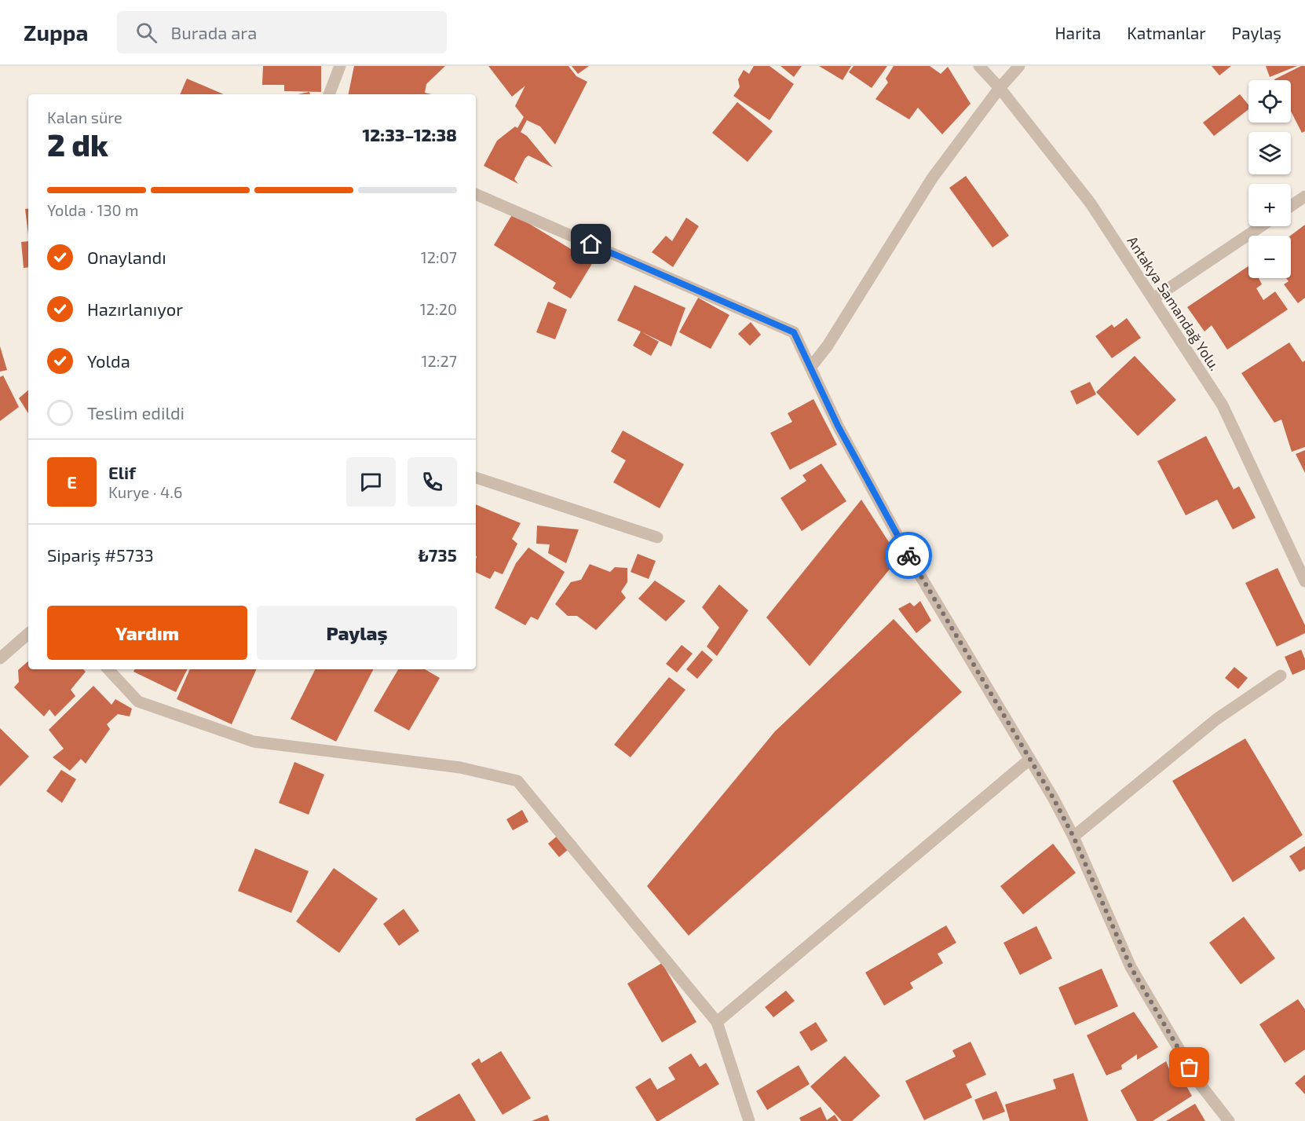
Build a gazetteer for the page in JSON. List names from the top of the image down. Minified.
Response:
{"streets":{"street":["Antakya Samandağ Yolu."]},"page":{"header":"Zuppa","search":"Burada ara","nav":["Harita","Katmanlar","Paylaş"],"map_buttons":["+","−"],"heading":["2 dk","Kalan süre","12:33–12:38"],"panel":["Elif","Kurye · 4.6","Sipariş #5733","₺735"],"bar":"Yolda · 130 m","list":[["Onaylandı","12:07"],["Hazırlanıyor","12:20"],["Yolda","12:27"],"Teslim edildi"],"round":"E","buttons":["Yardım","Paylaş"]}}
